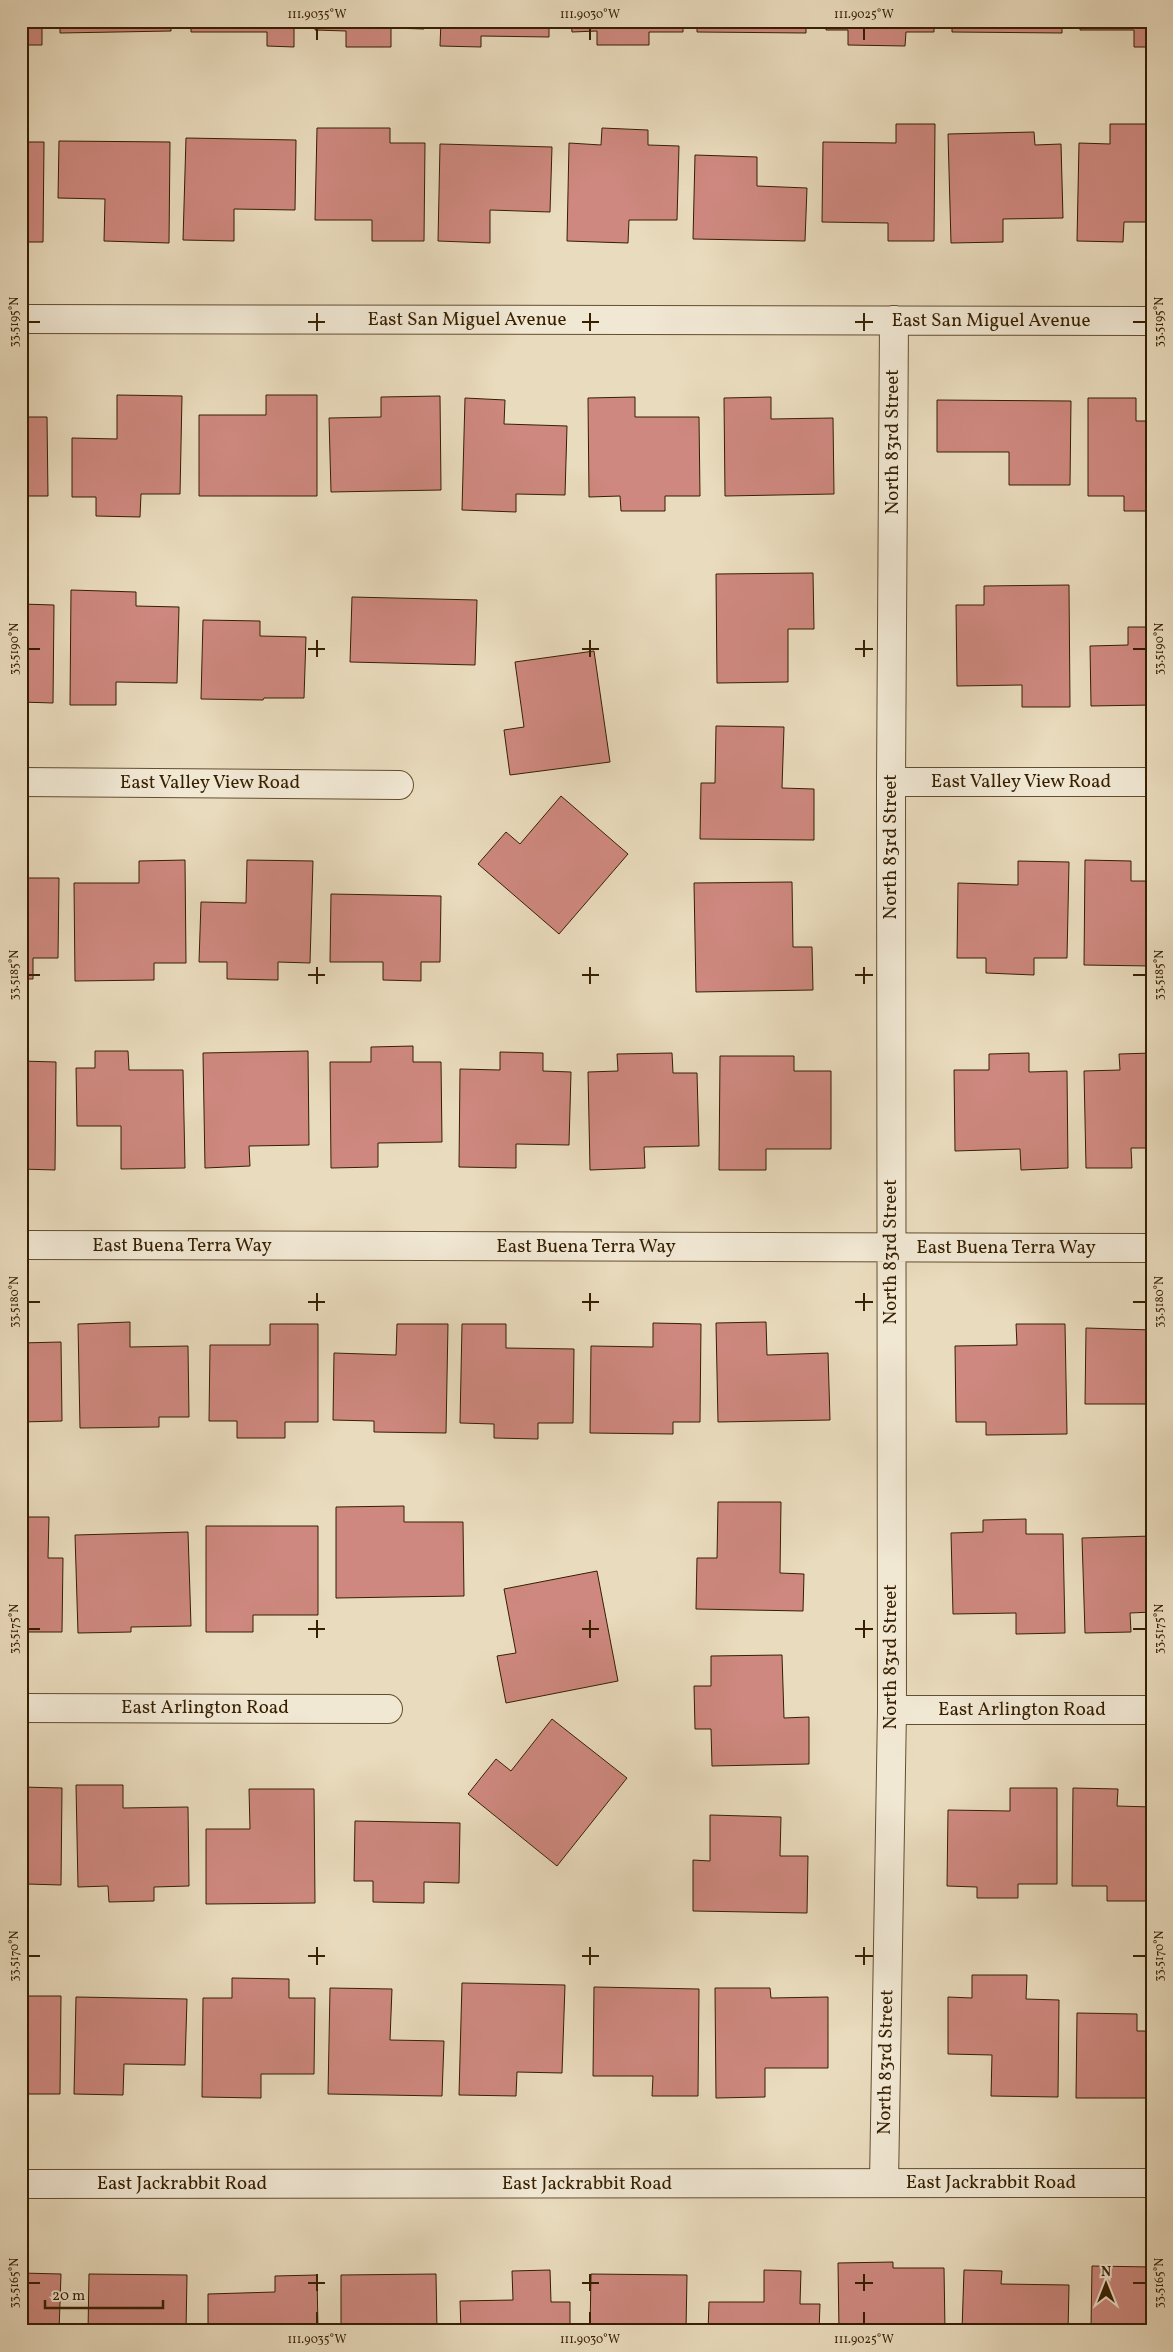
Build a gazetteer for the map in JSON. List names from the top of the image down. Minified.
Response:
{"streets":{"street":["East San Miguel Avenue","North 83rd Street","East Valley View Road","East Buena Terra Way","East Arlington Road","East Jackrabbit Road"]},"crossings":[["East San Miguel Avenue","North 83rd Street"],["North 83rd Street","East Valley View Road"],["North 83rd Street","East Buena Terra Way"],["North 83rd Street","East Arlington Road"],["North 83rd Street","East Jackrabbit Road"]],"scale_bar":"20 m","north":"top","coordinates":["111.9035°W","111.9030°W","111.9025°W","33.5195°N","33.5190°N","33.5185°N","33.5180°N","33.5175°N","33.5170°N","33.5165°N"]}
